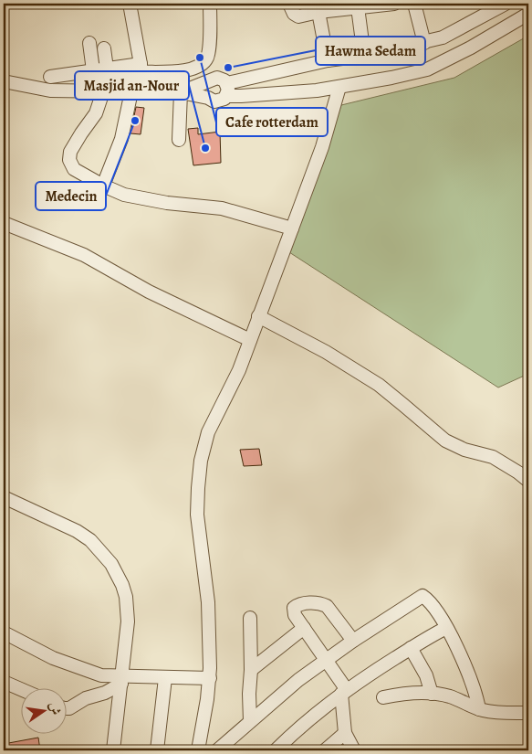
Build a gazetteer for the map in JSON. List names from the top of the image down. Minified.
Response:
{"places":["Cafe rotterdam","Hawma Sedam","Medecin","Masjid an-Nour"],"north":"right"}
